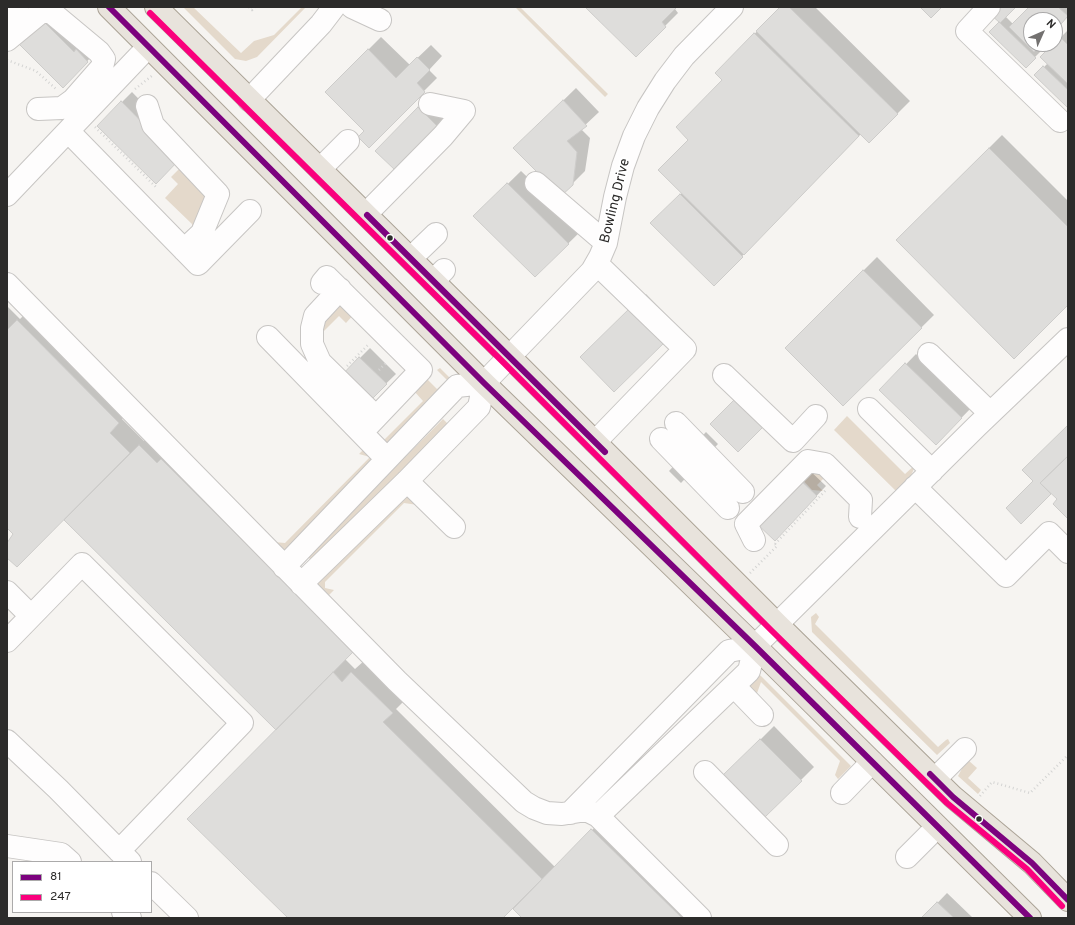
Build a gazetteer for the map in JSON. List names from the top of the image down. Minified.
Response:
{"streets":{"street":["Bowling Drive"]},"lines":["transit line 81","transit line 247"],"legend":["81","247"],"north":"top right"}
